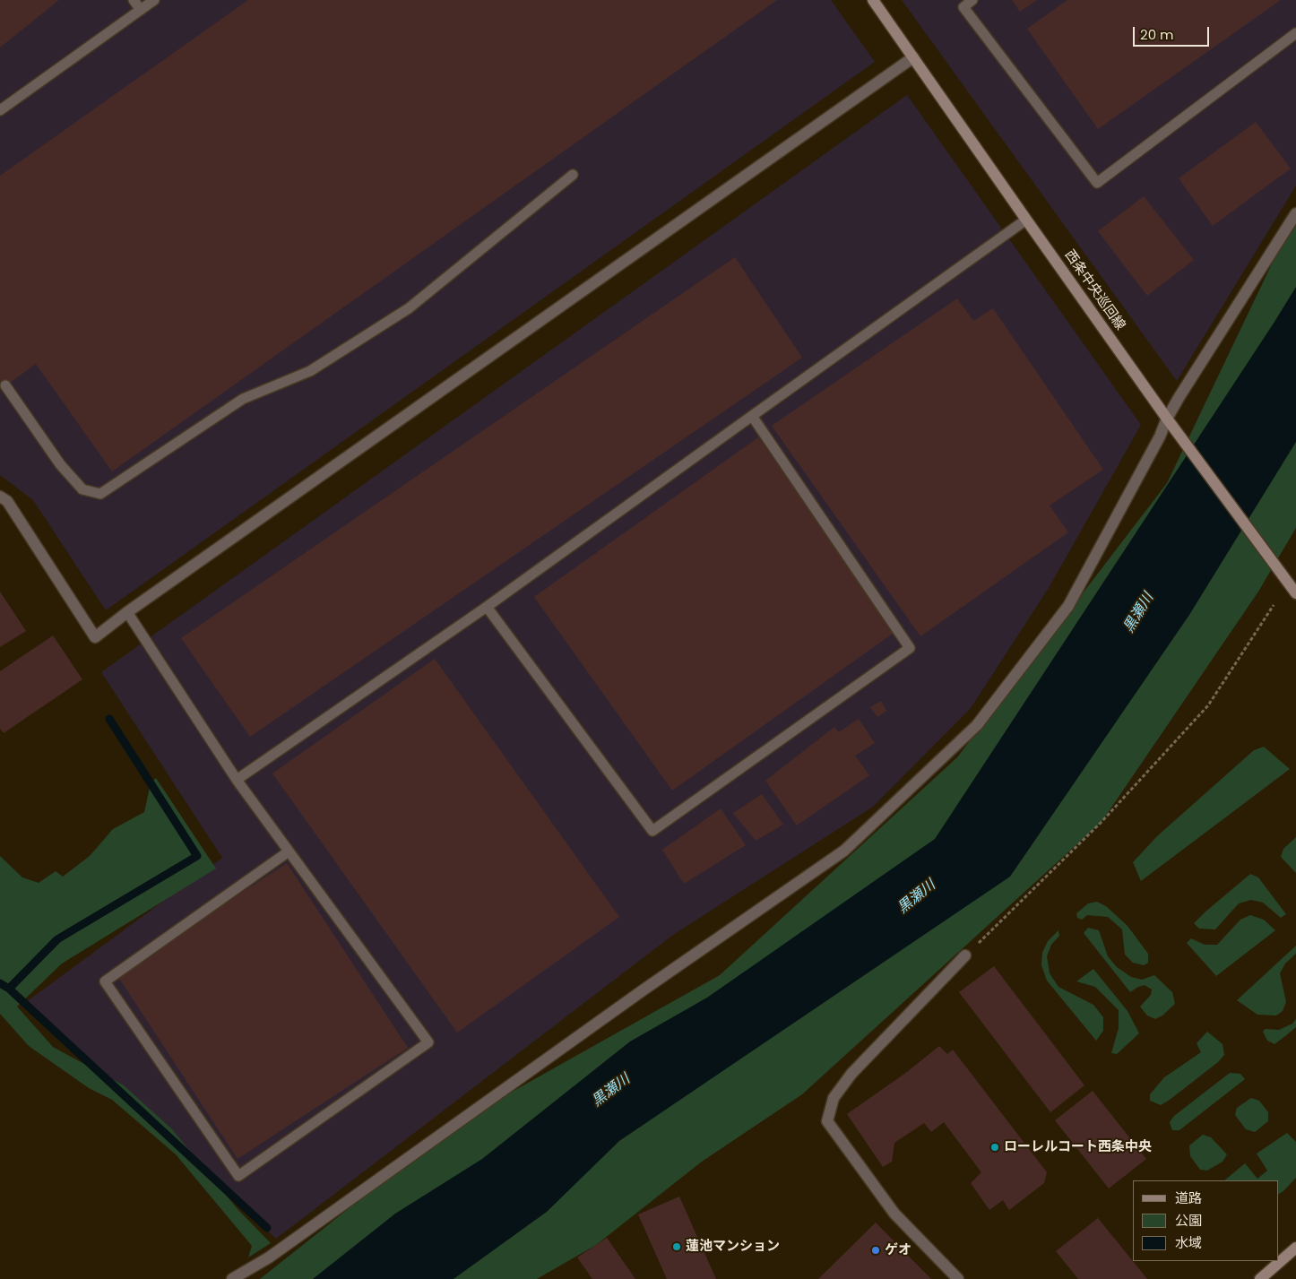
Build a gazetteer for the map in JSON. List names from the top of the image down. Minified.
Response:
{"streets":{"street":["西条中央巡回線"]},"water":["黒瀬川"],"places":["ローレルコート西条中央","蓮池マンション","ゲオ"],"legend":["道路","公園","水域"],"scale_bar":"20 m"}
